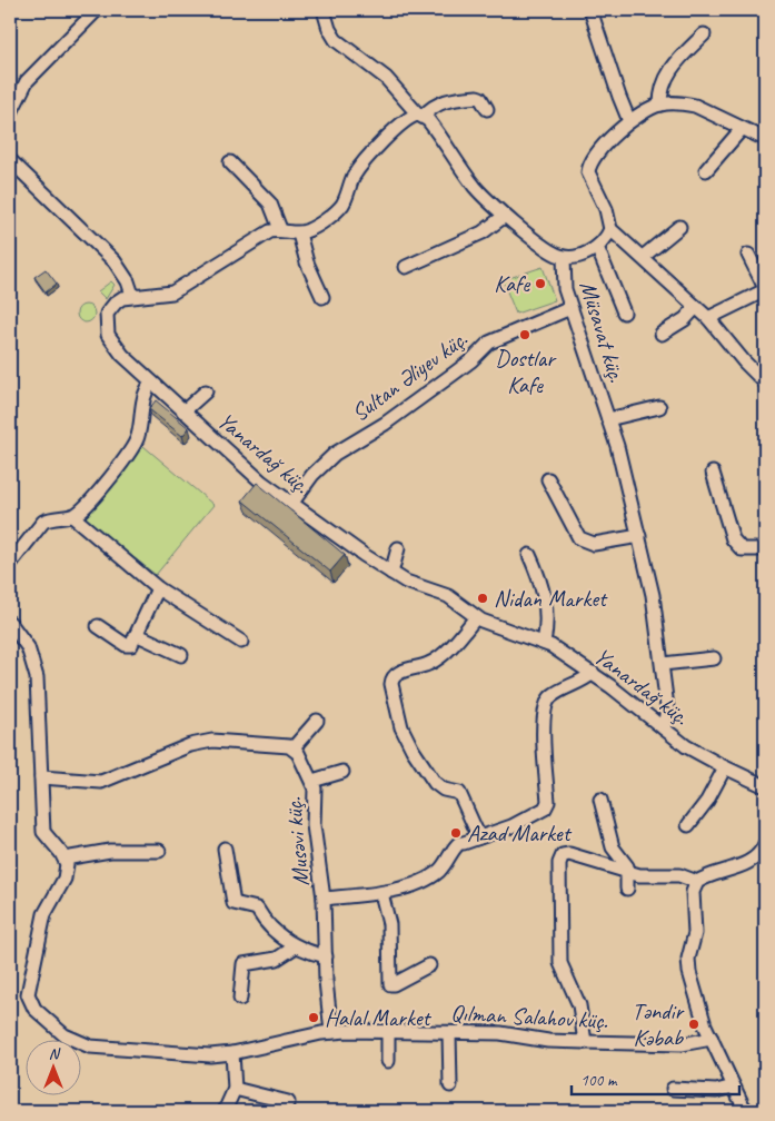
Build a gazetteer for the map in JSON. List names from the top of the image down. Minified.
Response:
{"streets":{"street":["Müsavat küç.","Sultan Əliyev küç.","Yanardağ küç.","Musəvi küç.","Qılman Salahov küç."]},"crossings":[["Müsavat küç.","Sultan Əliyev küç."],["Müsavat küç.","Yanardağ küç."],["Sultan Əliyev küç.","Yanardağ küç."],["Musəvi küç.","Qılman Salahov küç."]],"places":["Kafe","Dostlar Kafe","Nidan Market","Azad Market","Halal Market","Təndir Kəbab"],"scale_bar":"100 m","north":"top"}
